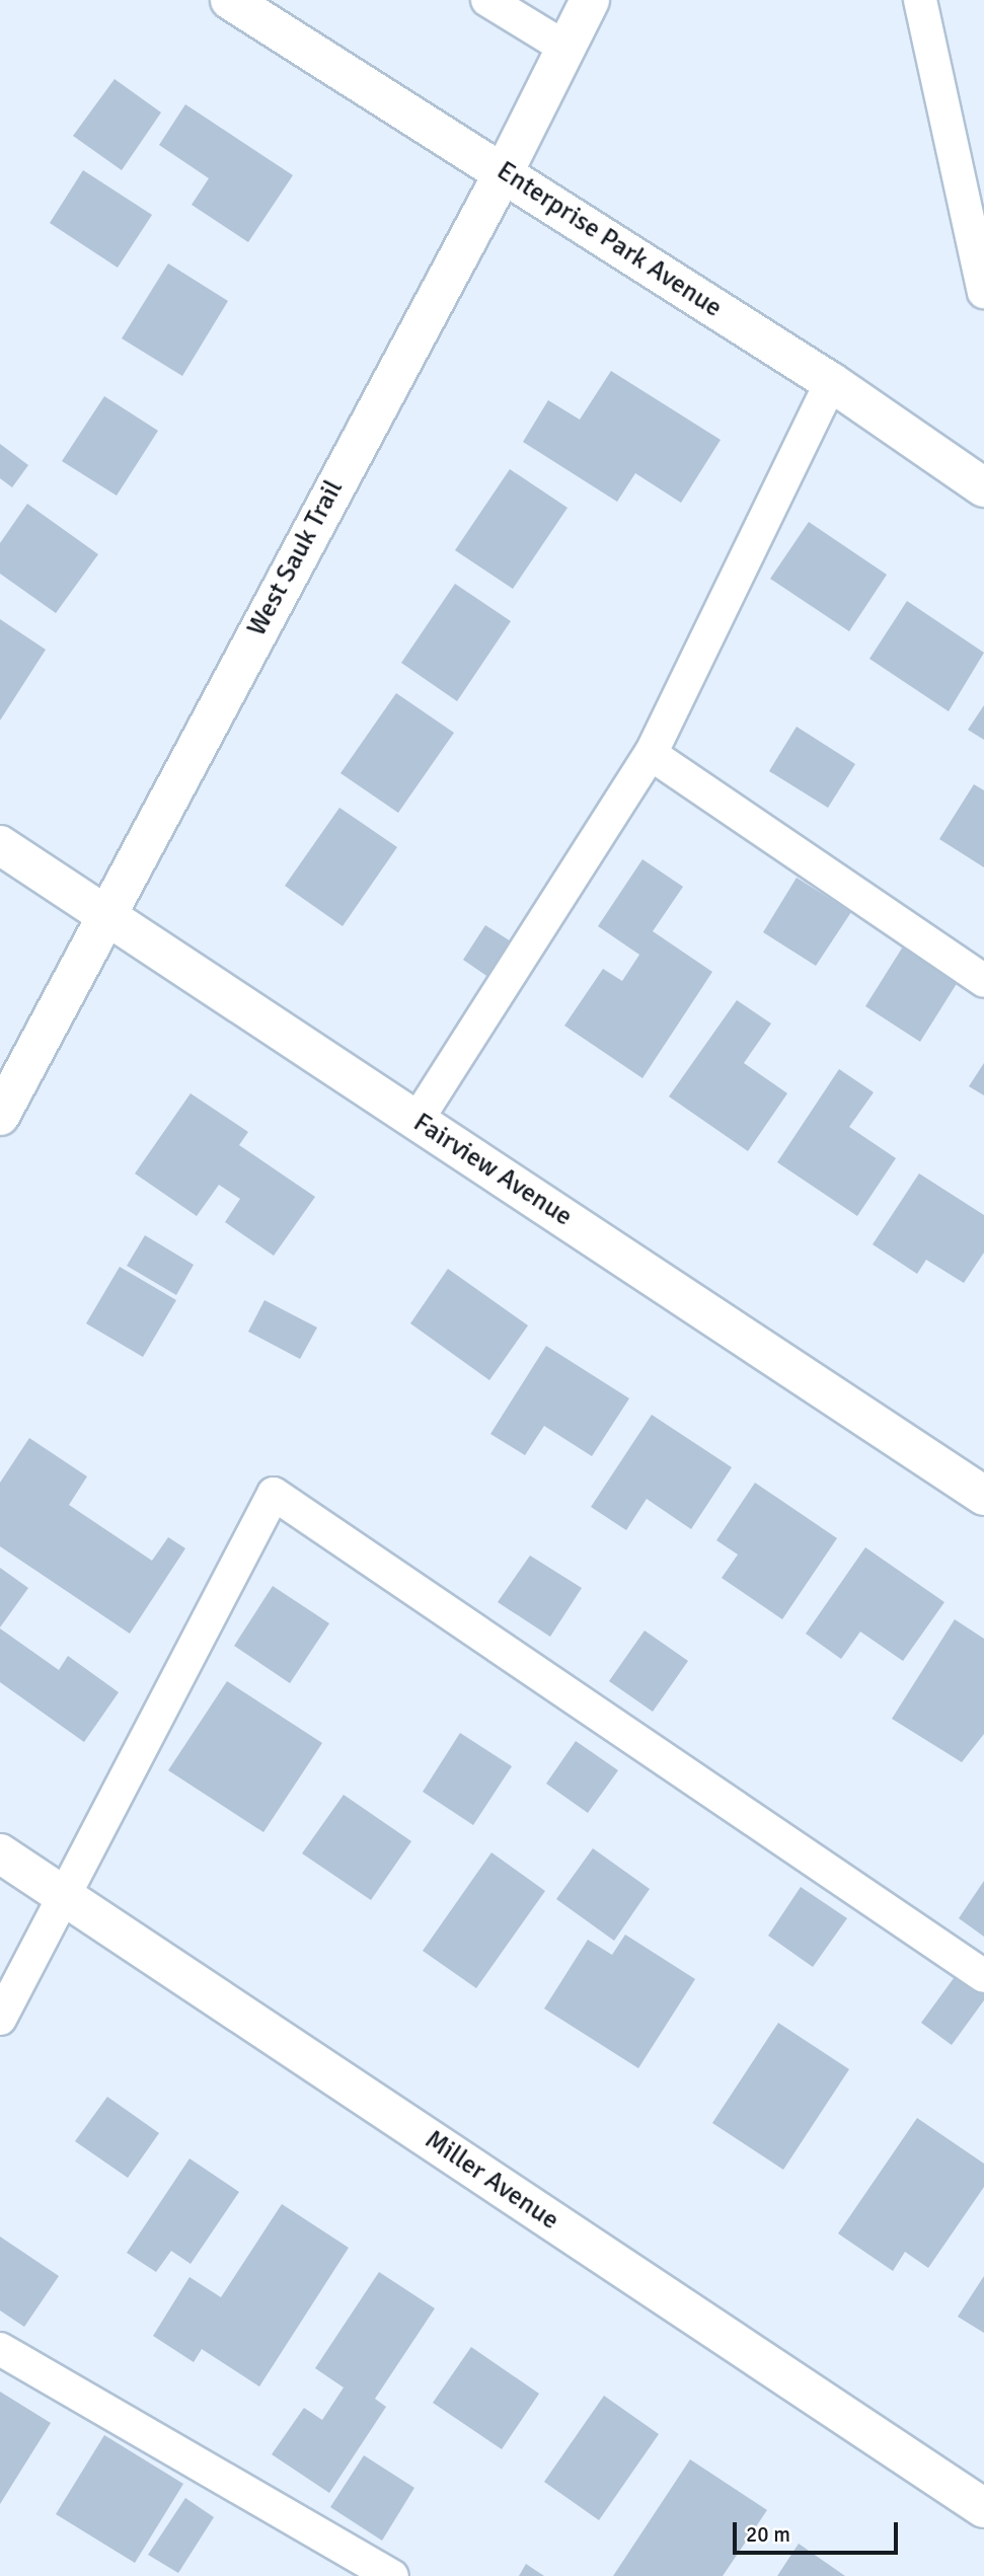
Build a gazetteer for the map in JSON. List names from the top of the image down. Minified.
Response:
{"streets":{"street":["Enterprise Park Avenue","West Sauk Trail","Fairview Avenue","Miller Avenue"]},"crossings":[["Enterprise Park Avenue","West Sauk Trail"],["West Sauk Trail","Fairview Avenue"]],"scale_bar":"20 m"}
